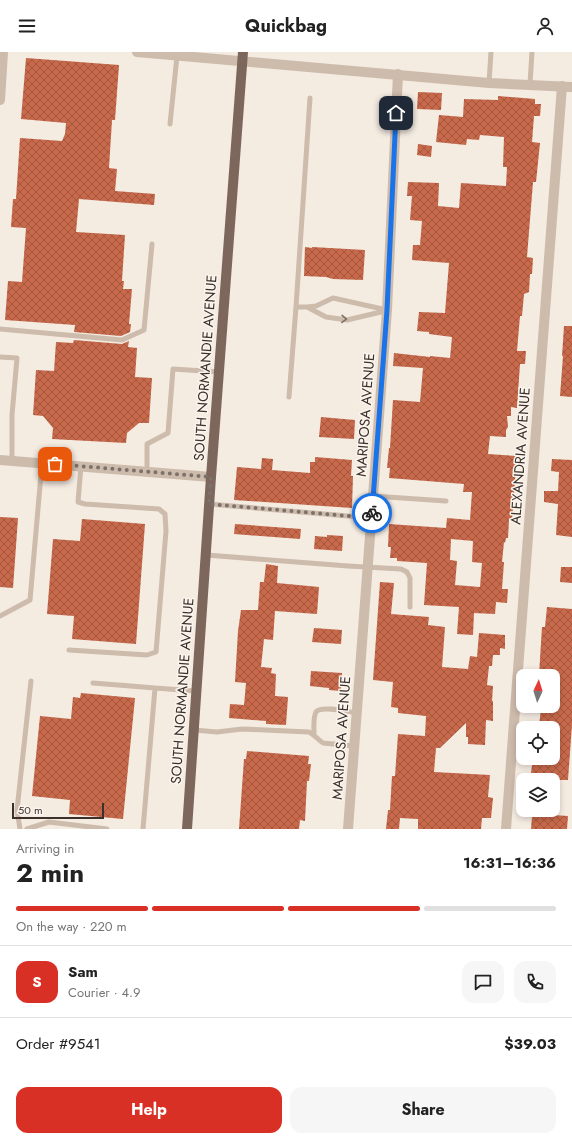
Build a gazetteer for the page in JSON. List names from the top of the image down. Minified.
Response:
{"streets":{"main road":["SOUTH NORMANDIE AVENUE"],"street":["MARIPOSA AVENUE","ALEXANDRIA AVENUE"]},"scale_bar":"50 m","north":"top","page":{"header":"Quickbag","scale":"50 m","heading":["2 min","Arriving in","16:31–16:36"],"panel":["Sam","Courier · 4.9","Order #9541","$39.03"],"bar":"On the way · 220 m","round":"S","buttons":["Help","Share"]}}
